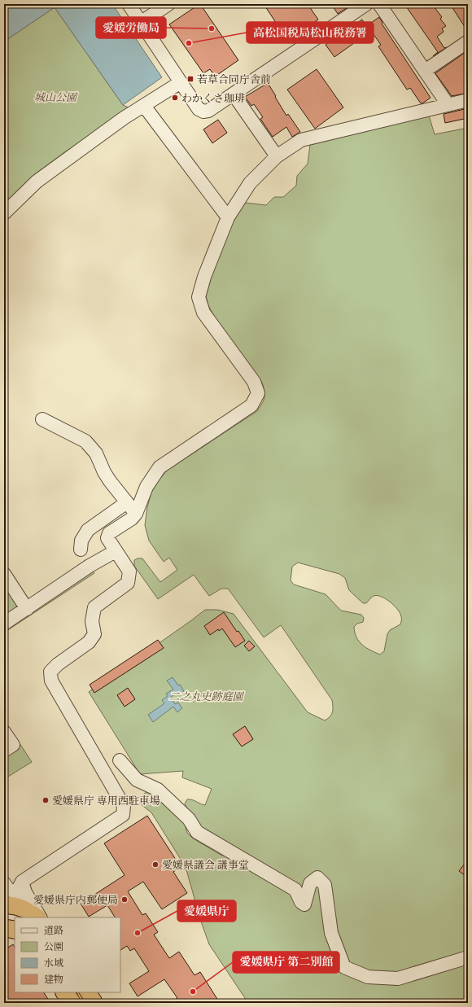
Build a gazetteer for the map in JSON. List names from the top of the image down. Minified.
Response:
{"parks":["城山公園","二之丸史跡庭園"],"places":{"other":["愛媛労働局","高松国税局松山税務署","わかくさ珈琲","愛媛県庁 専用西駐車場","愛媛県議会 議事堂","愛媛県庁内郵便局","愛媛県庁","愛媛県庁 第二別館"],"transit":["若草合同庁舎前"]},"legend":["道路","公園","水域","建物"]}
